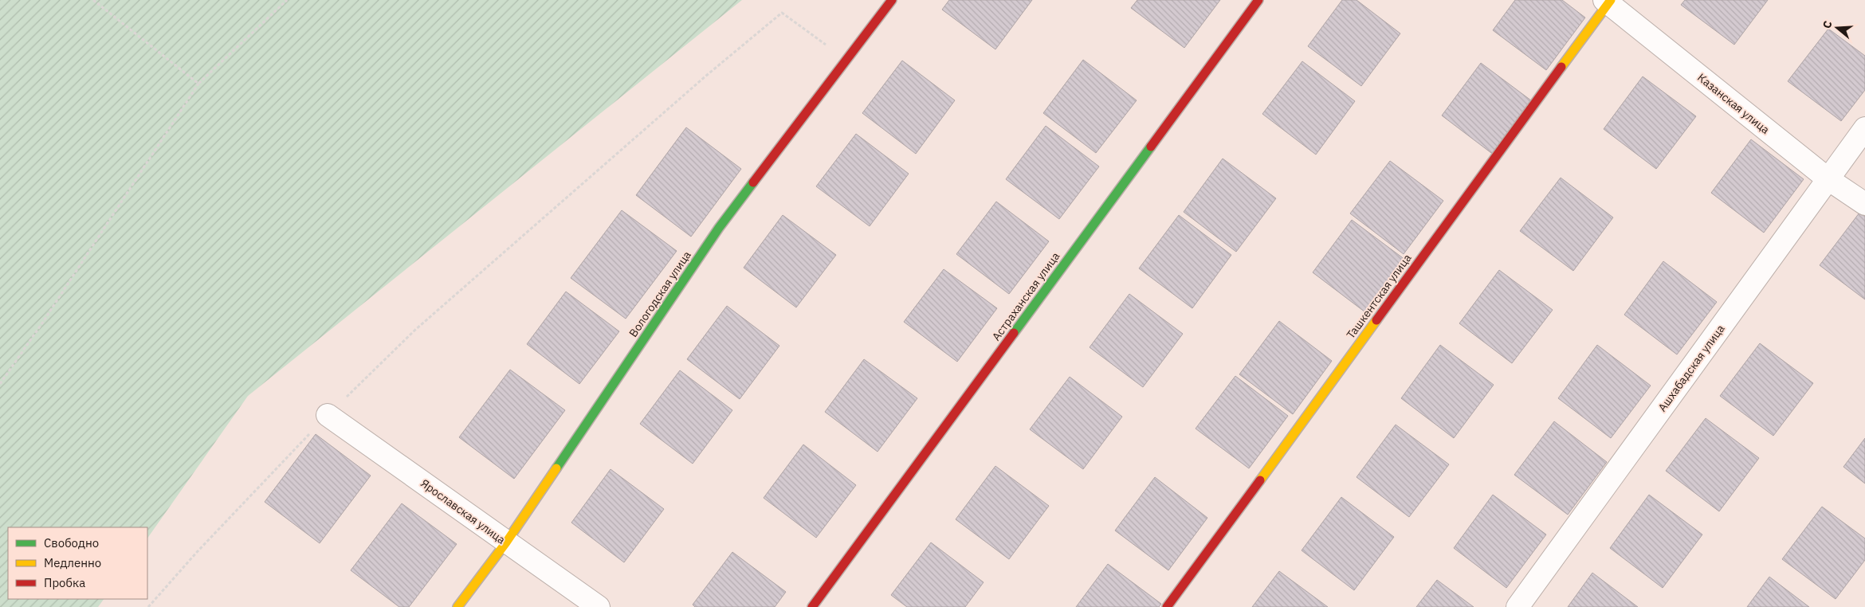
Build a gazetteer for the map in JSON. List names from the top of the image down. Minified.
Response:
{"streets":{"street":["Казанская улица","Вологодская улица","Астраханская улица","Ташкентская улица","Ашхабадская улица","Ярославская улица"]},"crossings":[["Казанская улица","Ташкентская улица"],["Казанская улица","Ашхабадская улица"],["Вологодская улица","Ярославская улица"]],"legend":["Свободно","Медленно","Пробка"],"north":"left"}
